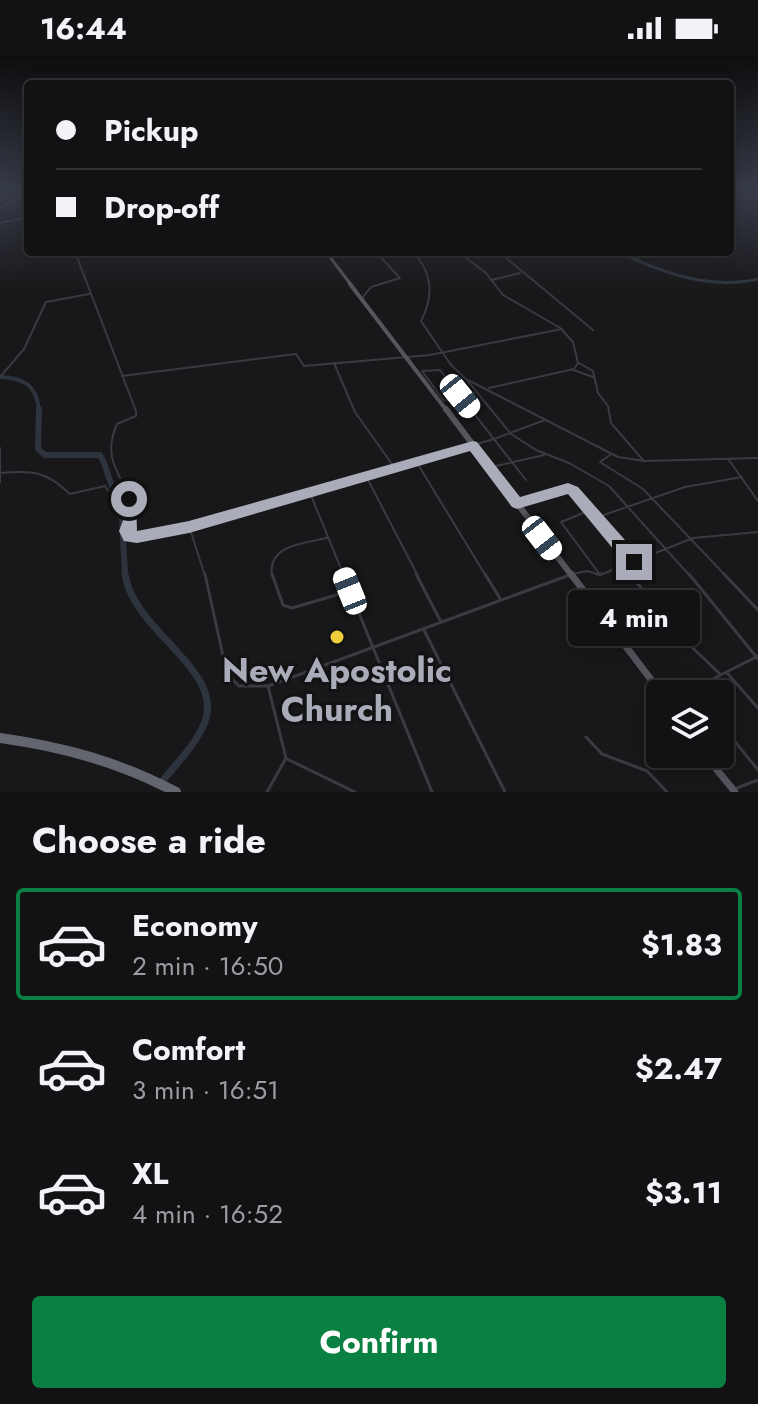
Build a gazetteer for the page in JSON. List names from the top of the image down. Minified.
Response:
{"places":["New Apostolic Church"],"page":{"status":"16:44","banner":["Pickup","Drop-off"],"bubble":"4 min","heading":"Choose a ride","list":[{"name":"Economy","note":"2 min · 16:50","value":"$1.83"},{"name":"Comfort","note":"3 min · 16:51","value":"$2.47"},{"name":"XL","note":"4 min · 16:52","value":"$3.11"}],"buttons":"Confirm"}}
